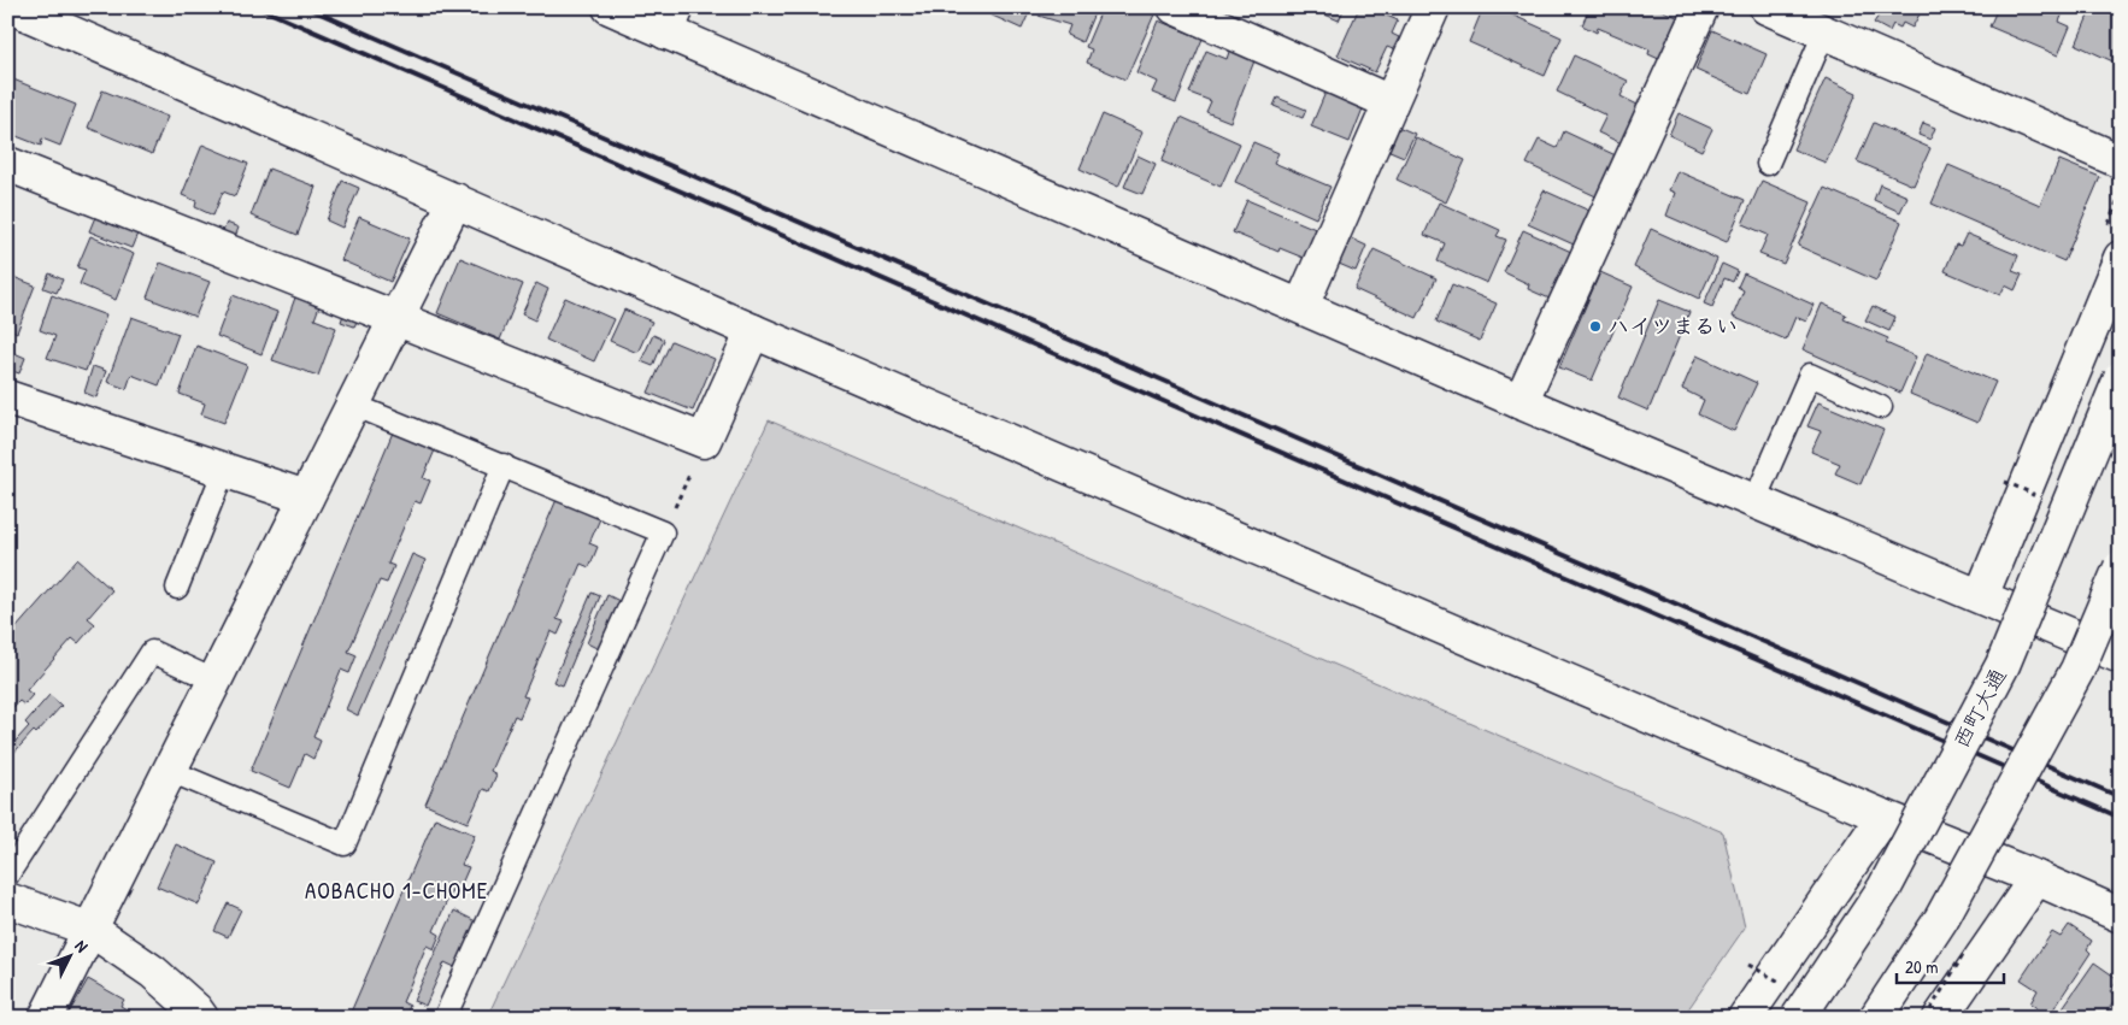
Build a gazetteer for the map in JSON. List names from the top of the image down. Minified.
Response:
{"streets":{"street":["西町大通"]},"districts":["AOBACHO 1-CHOME"],"places":["ハイツまるい"],"scale_bar":"20 m","north":"top right"}
